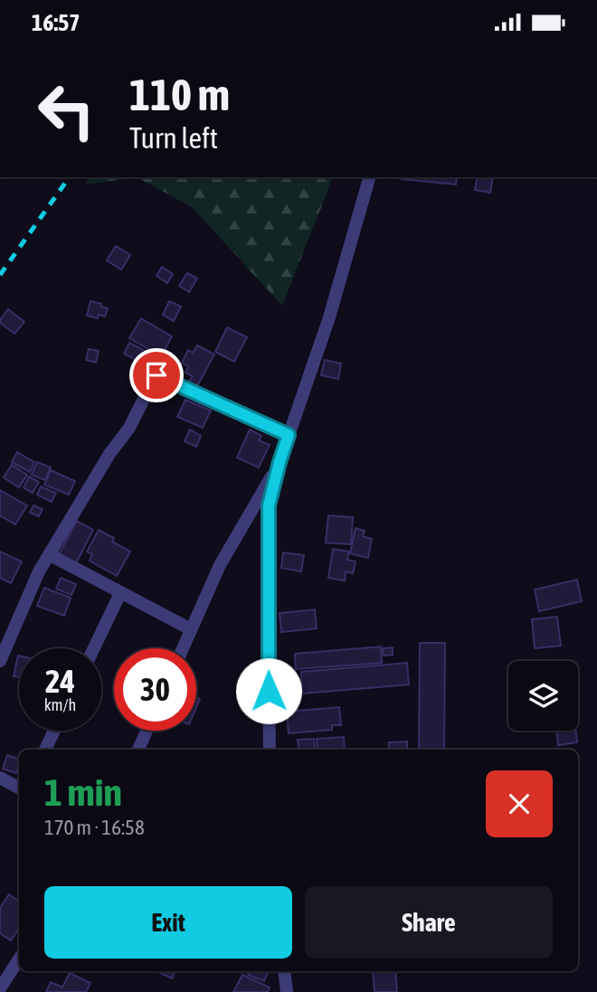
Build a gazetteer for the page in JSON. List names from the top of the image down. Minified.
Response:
{"page":{"status":"16:57","turn":["110 m","Turn left"],"speed":"24 km/h","limit":"30","heading":["1 min","170 m · 16:58"],"buttons":["Exit","Share"]}}
